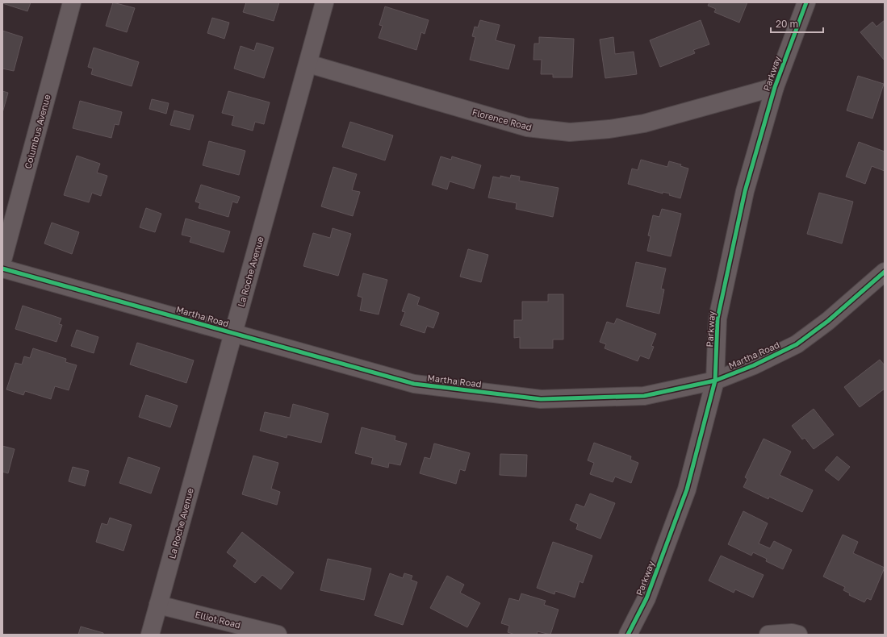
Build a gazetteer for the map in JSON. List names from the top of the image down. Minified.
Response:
{"streets":{"street":["Parkway","Florence Road","Columbus Avenue","La Roche Avenue","Martha Road","Elliot Road"]},"crossings":[["Parkway","Florence Road"],["Parkway","Martha Road"],["Florence Road","La Roche Avenue"],["La Roche Avenue","Martha Road"],["La Roche Avenue","Elliot Road"]],"scale_bar":"20 m"}
